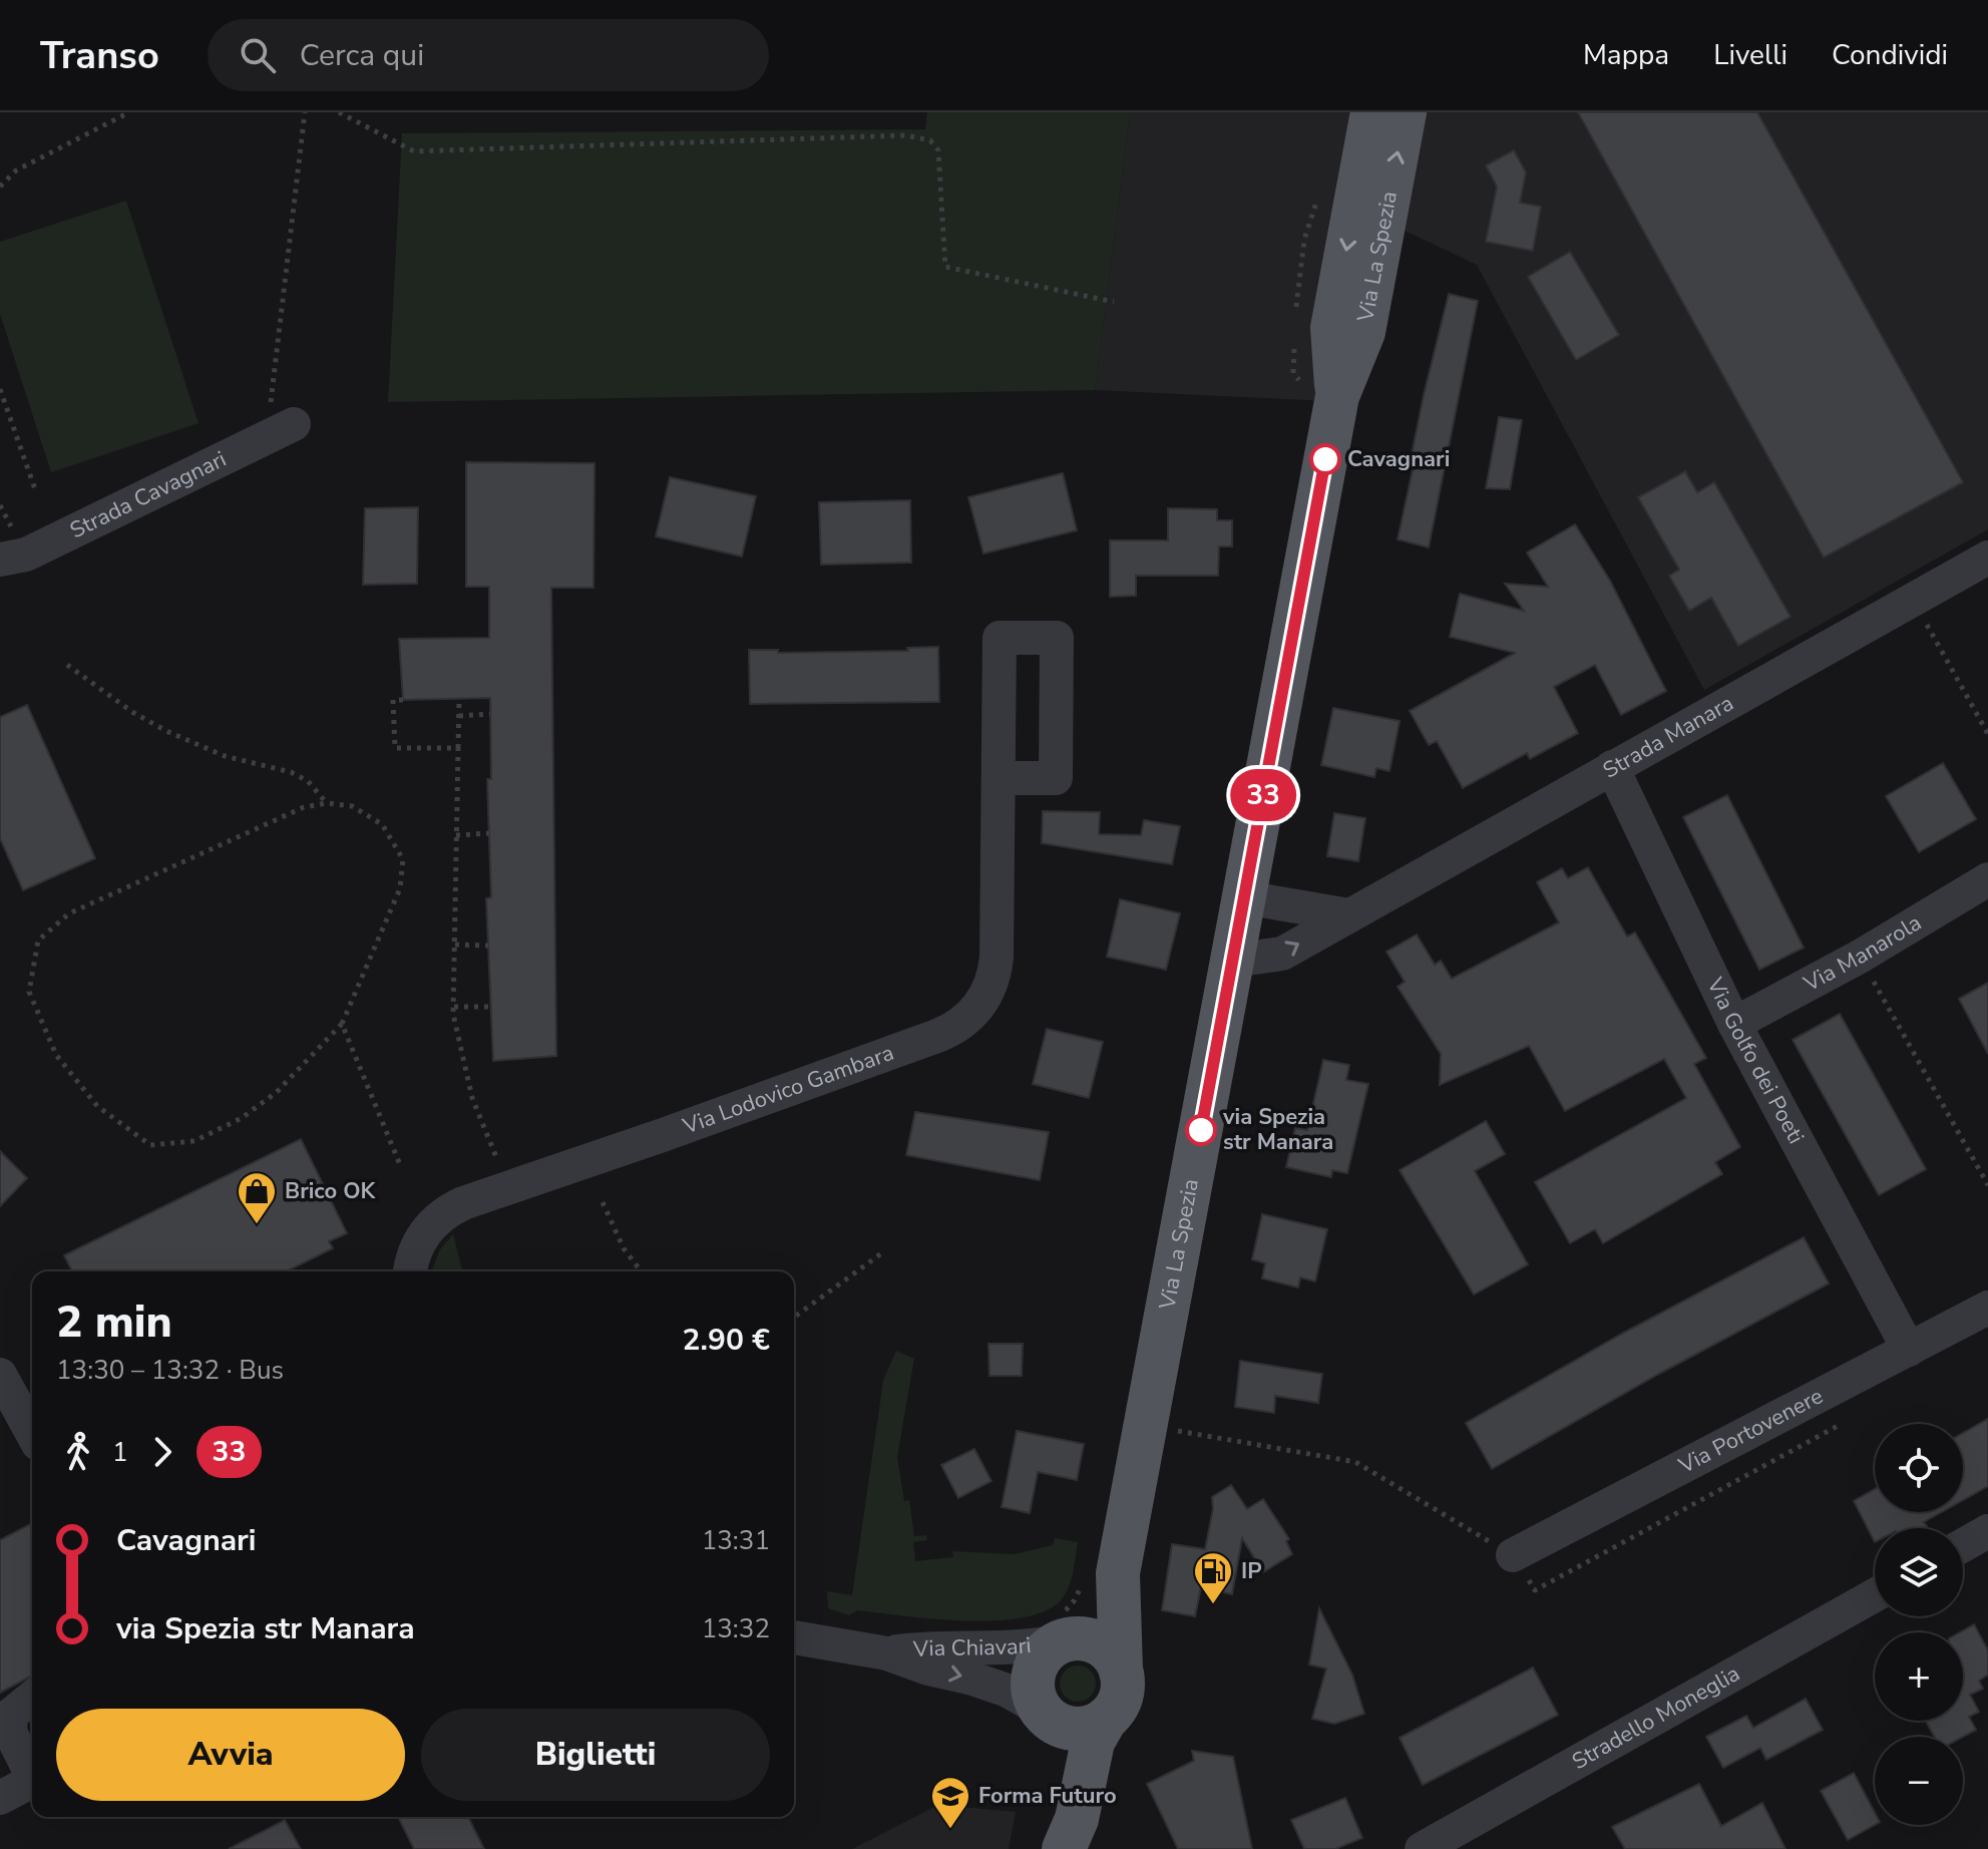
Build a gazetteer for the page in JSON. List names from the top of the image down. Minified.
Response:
{"streets":{"main road":["Via La Spezia"],"street":["Strada Cavagnari","Strada Manara","Via Manarola","Via Golfo dei Poeti","Via Lodovico Gambara","Via Portovenere","Via Chiavari","Stradello Moneglia"]},"crossings":[["Via La Spezia","Strada Manara"],["Via La Spezia","Via Chiavari"],["Strada Manara","Via Golfo dei Poeti"],["Via Manarola","Via Golfo dei Poeti"],["Via Golfo dei Poeti","Via Portovenere"]],"places":{"other":["Cavagnari","via Spezia str Manara"],"shop":["Brico OK"],"fuel station":["IP"],"school or university":["Forma Futuro"]},"lines":["bus line 33"],"page":{"header":"Transo","search":"Cerca qui","nav":["Mappa","Livelli","Condividi"],"on_map":"33","heading":["2 min","13:30 – 13:32 · Bus","2.90 €"],"legs":["1","33"],"map_buttons":["+","−"],"list":[{"name":"Cavagnari","value":"13:31"},{"name":"via Spezia str Manara","value":"13:32"}],"buttons":["Avvia","Biglietti"]}}
